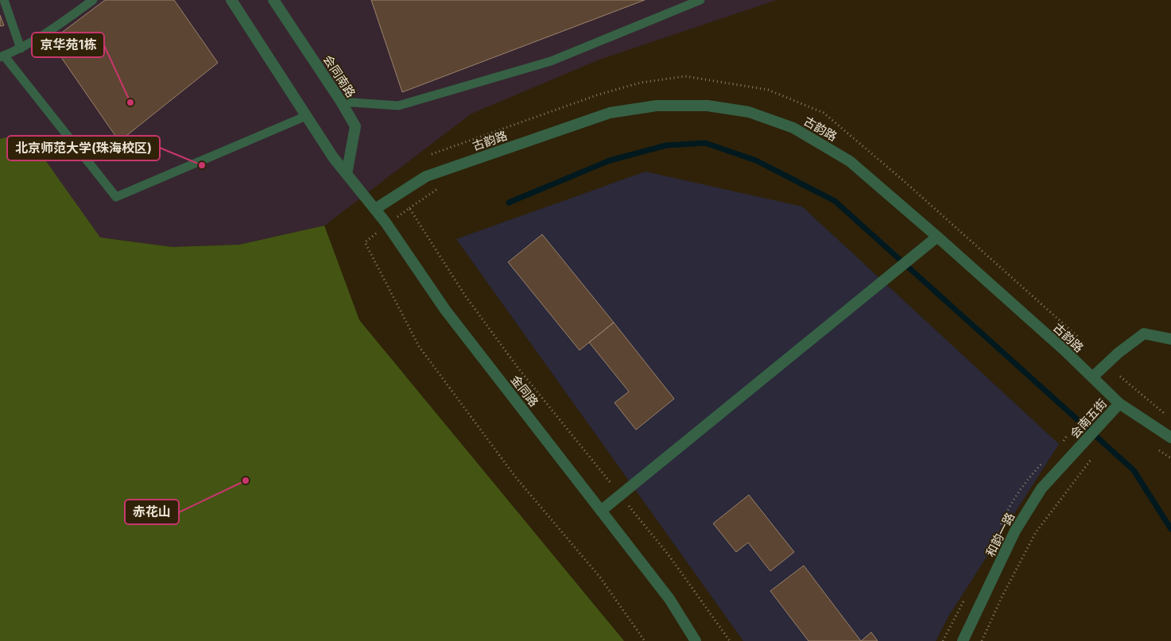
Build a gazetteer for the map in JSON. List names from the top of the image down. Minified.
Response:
{"streets":{"street":["会同南路","古韵路","金同路","会南五街","和韵一路"]},"crossings":[["会同南路","金同路"],["古韵路","金同路"],["古韵路","会南五街"],["会南五街","和韵一路"]],"places":["京华苑1栋","北京师范大学(珠海校区)","赤花山"]}
